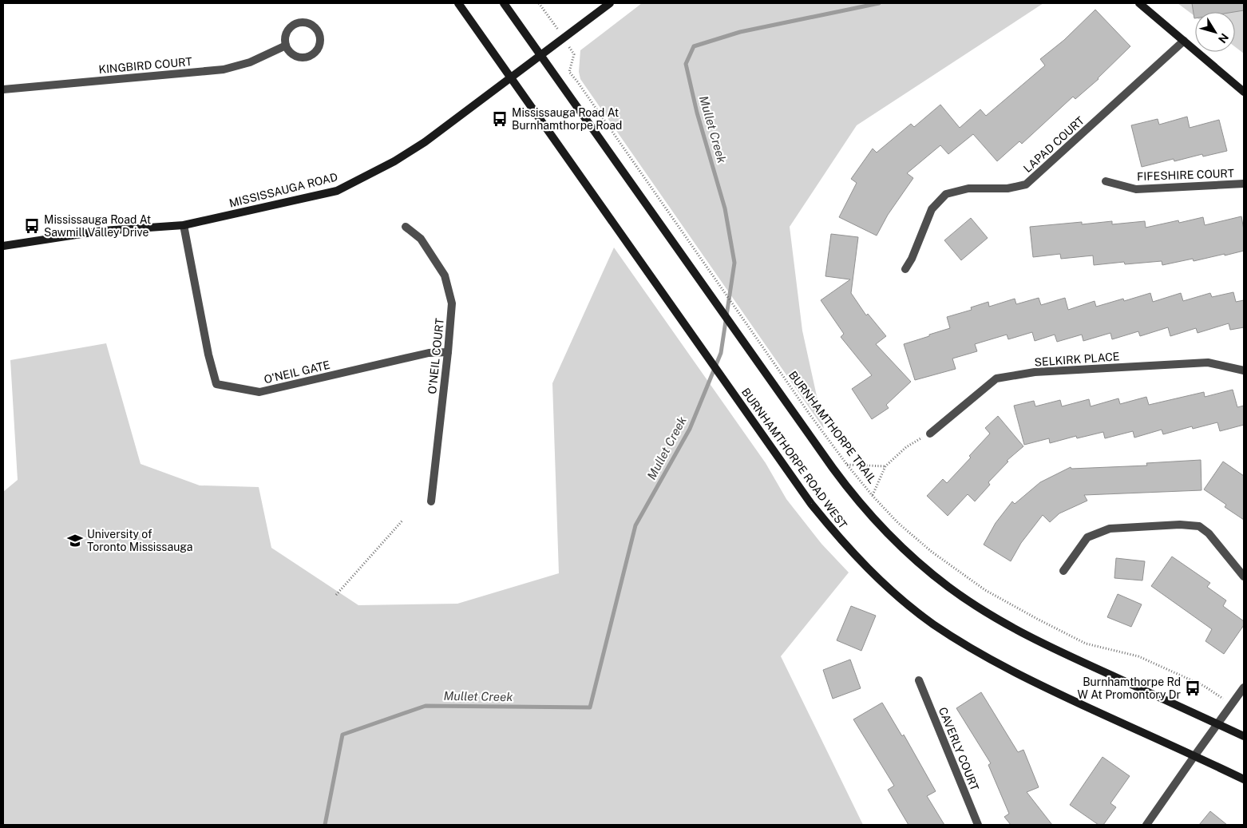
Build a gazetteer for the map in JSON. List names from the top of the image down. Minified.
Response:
{"streets":{"main road":["MISSISSAUGA ROAD","BURNHAMTHORPE ROAD WEST"],"street":["KINGBIRD COURT","LAPAD COURT","FIFESHIRE COURT","O'NEIL COURT","SELKIRK PLACE","O'NEIL GATE","CAVERLY COURT"],"path":["BURNHAMTHORPE TRAIL"]},"crossings":[["MISSISSAUGA ROAD","O'NEIL GATE"],["MISSISSAUGA ROAD","BURNHAMTHORPE ROAD WEST"],["O'NEIL COURT","O'NEIL GATE"]],"water":["Mullet Creek"],"places":{"bus stop":["Mississauga Road At Burnhamthorpe Road","Mississauga Road At Sawmill Valley Drive","Burnhamthorpe Rd W At Promontory Dr"],"school or university":["University of Toronto Mississauga"]},"north":"bottom right"}
